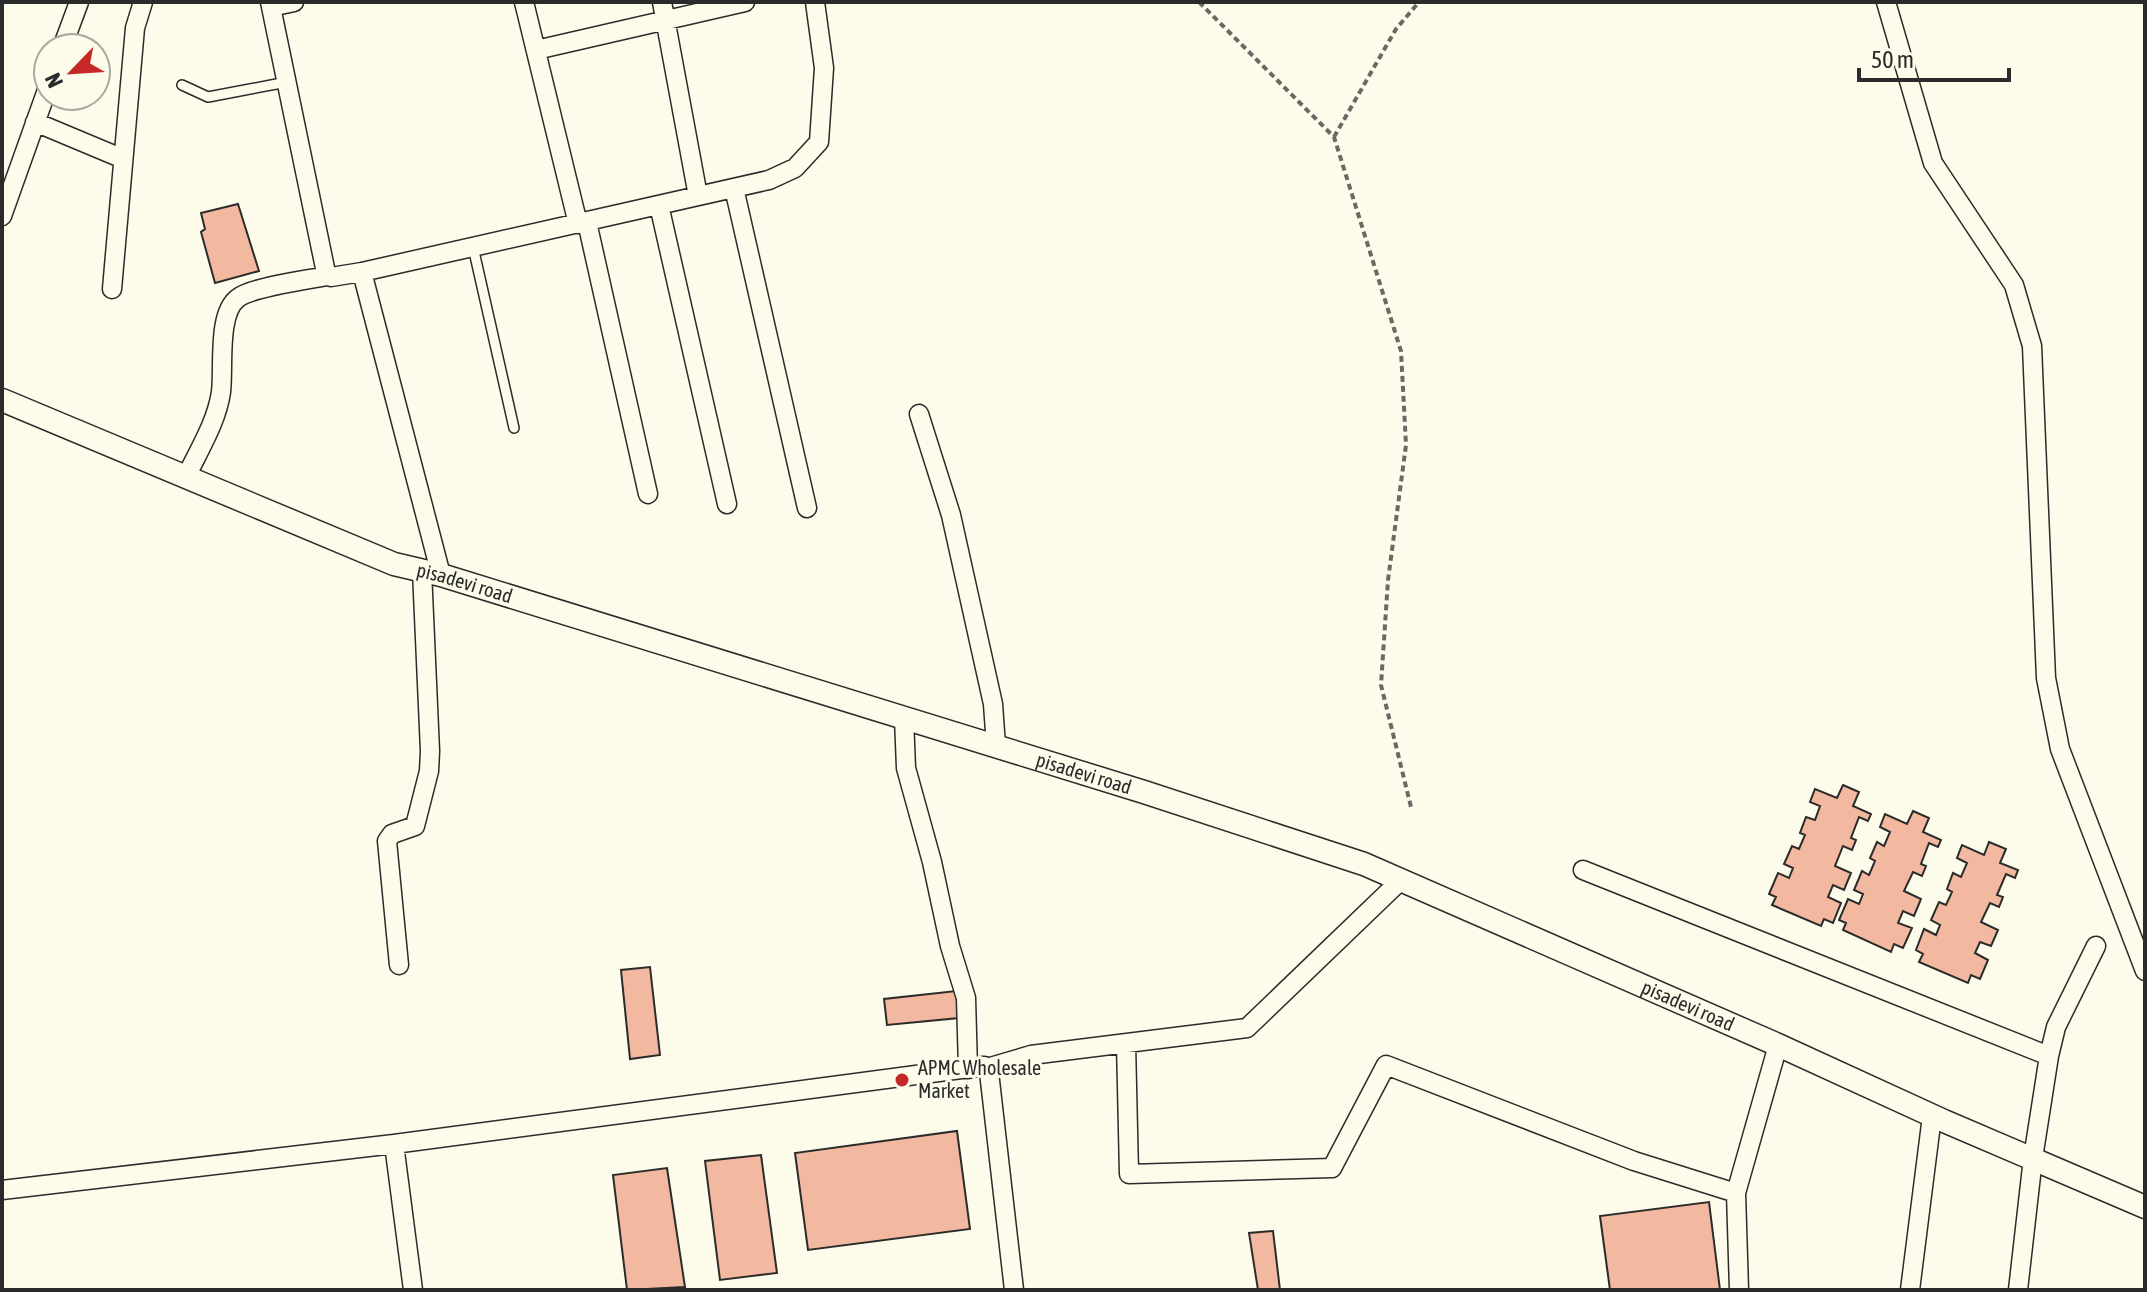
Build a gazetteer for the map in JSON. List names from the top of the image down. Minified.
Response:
{"streets":{"street":["pisadevi road"]},"places":["APMC Wholesale Market"],"scale_bar":"50 m","north":"bottom left"}
